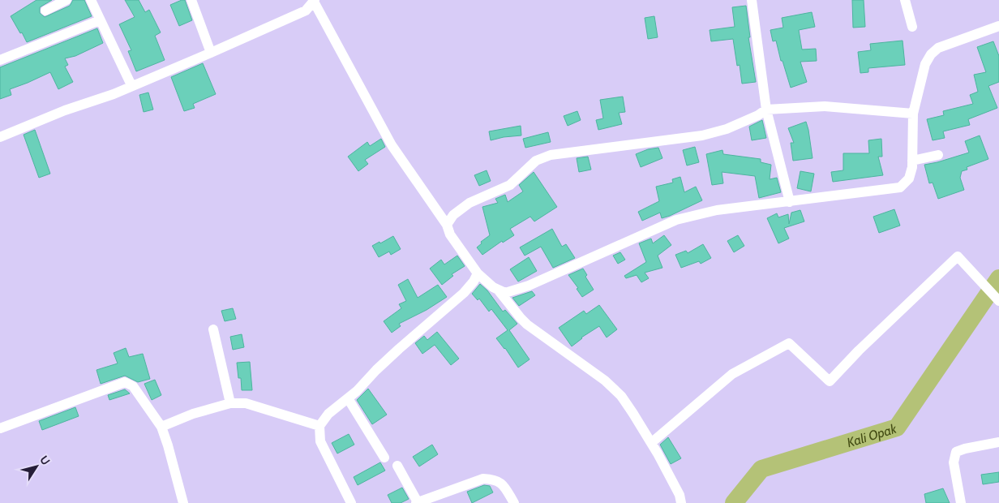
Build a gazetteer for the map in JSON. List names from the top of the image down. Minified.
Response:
{"water":["Kali Opak"],"north":"top right"}
